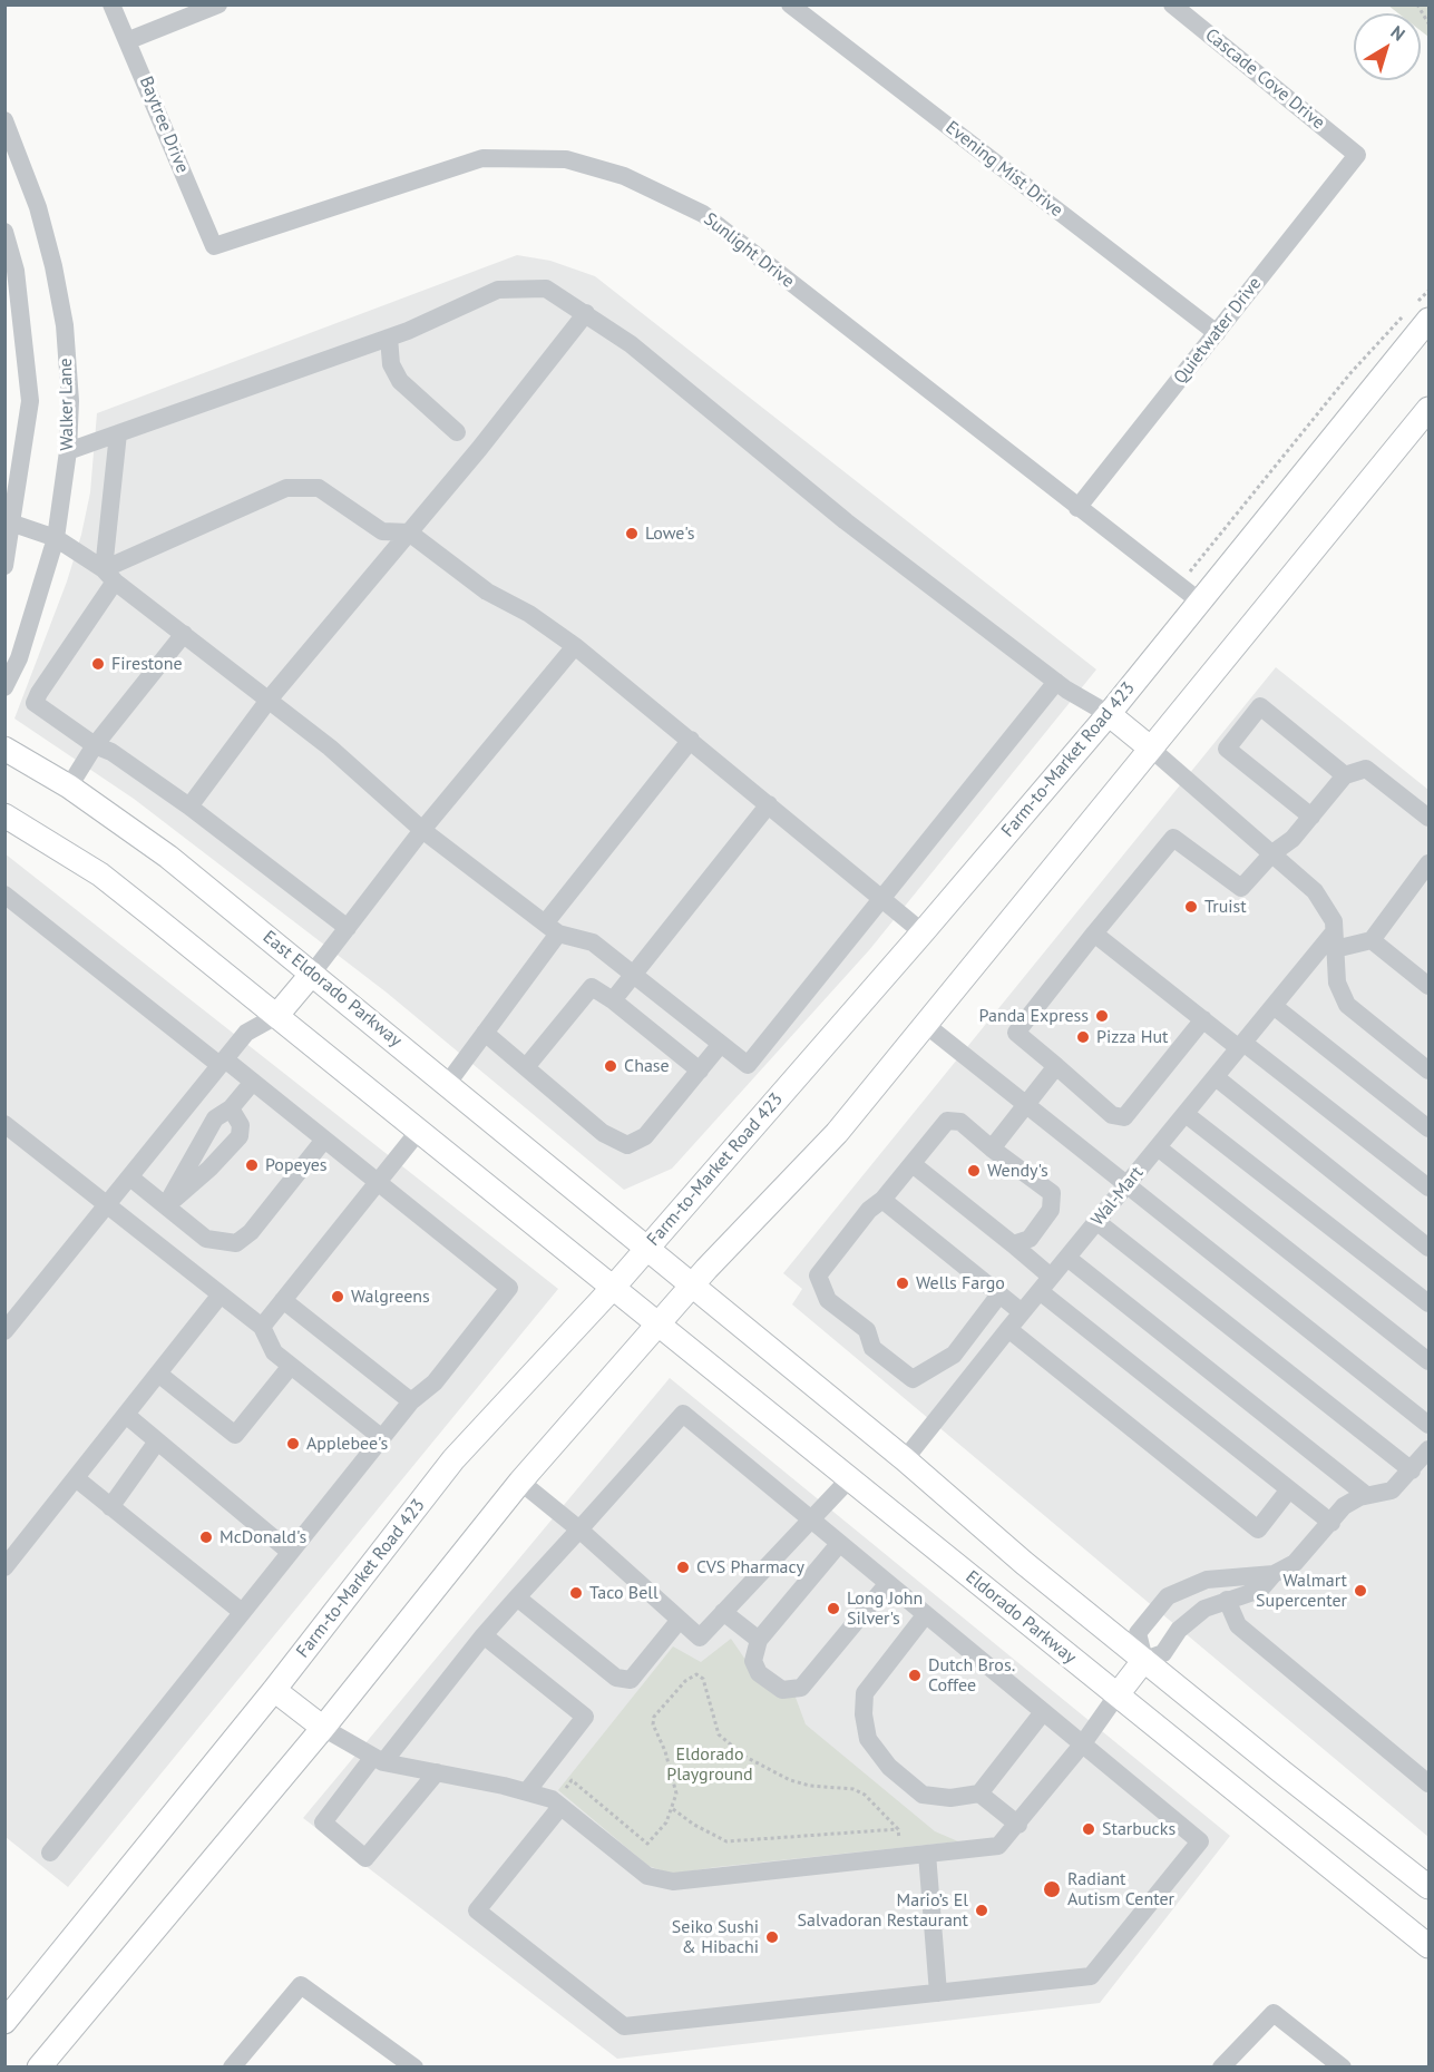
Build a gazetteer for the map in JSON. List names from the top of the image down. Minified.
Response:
{"streets":{"main road":["Farm-to-Market Road 423","East Eldorado Parkway","Eldorado Parkway"],"street":["Cascade Cove Drive","Baytree Drive","Evening Mist Drive","Sunlight Drive","Quietwater Drive","Walker Lane","Wal-Mart"]},"crossings":[["Cascade Cove Drive","Quietwater Drive"],["Baytree Drive","Sunlight Drive"],["Evening Mist Drive","Quietwater Drive"],["Sunlight Drive","Quietwater Drive"],["Sunlight Drive","Farm-to-Market Road 423"],["Farm-to-Market Road 423","East Eldorado Parkway"],["Farm-to-Market Road 423","Eldorado Parkway"]],"parks":["Eldorado Playground"],"places":["Lowe's","Firestone","Truist","Panda Express","Pizza Hut","Chase","Popeyes","Wendy's","Wells Fargo","Walgreens","Applebee's","McDonald's","CVS Pharmacy","Walmart Supercenter","Taco Bell","Long John Silver's","Dutch Bros. Coffee","Starbucks","Radiant Autism Center","Mario’s El Salvadoran Restaurant","Seiko Sushi & Hibachi"],"north":"top right"}
